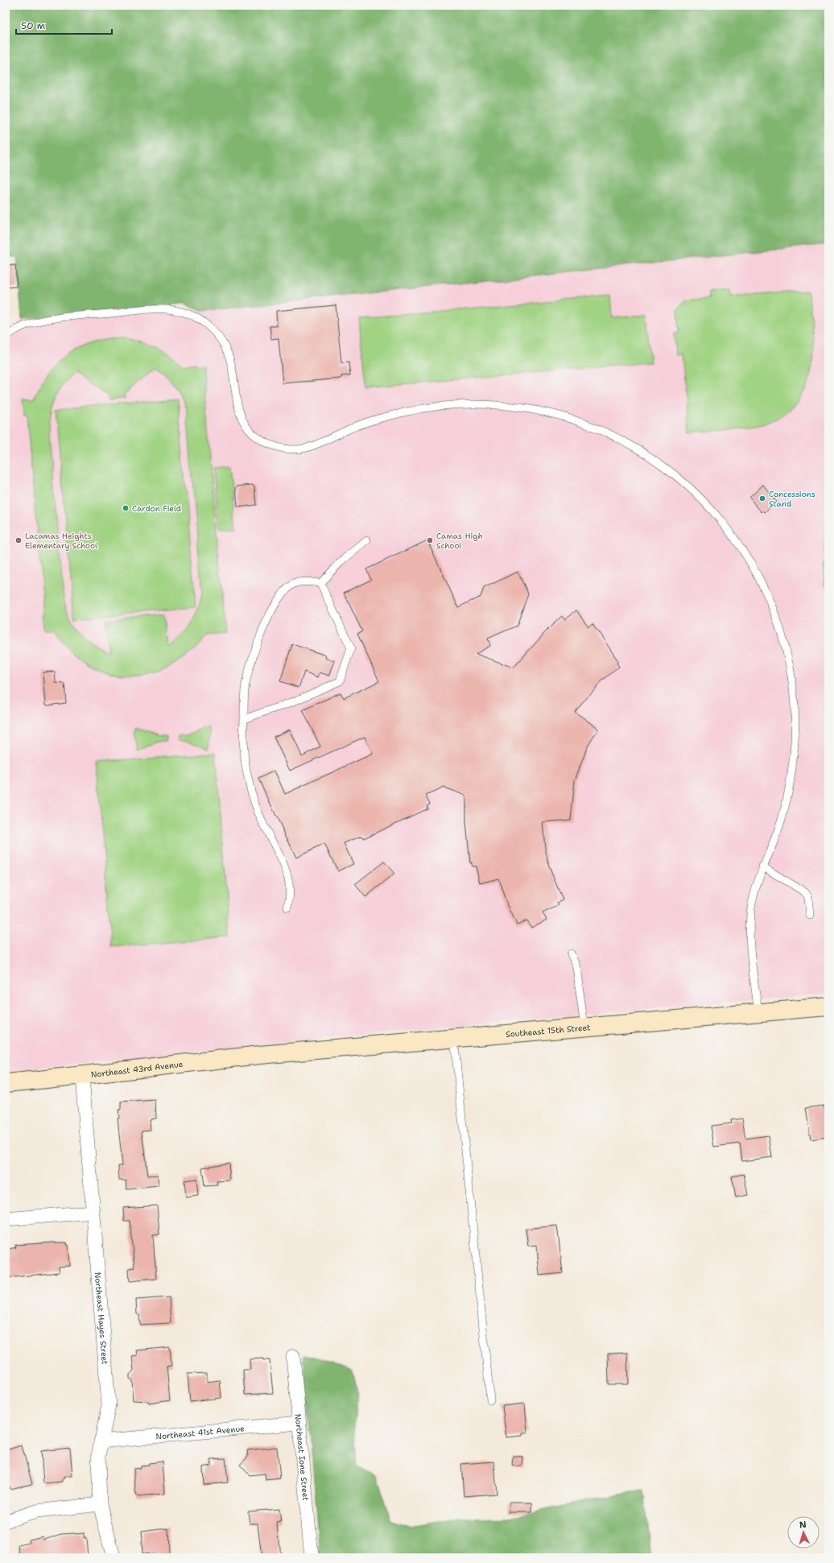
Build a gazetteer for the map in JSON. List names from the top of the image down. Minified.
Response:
{"streets":{"street":["Southeast 15th Street","Northeast 43rd Avenue","Northeast Hayes Street","Northeast 41st Avenue","Northeast Ione Street"]},"crossings":[["Southeast 15th Street","Northeast 43rd Avenue"],["Northeast 43rd Avenue","Northeast Hayes Street"],["Northeast Hayes Street","Northeast 41st Avenue"],["Northeast 41st Avenue","Northeast Ione Street"]],"places":["Concessions Stand","Cardon Field","Lacamas Heights Elementary School","Camas High School"],"scale_bar":"50 m","north":"top"}
